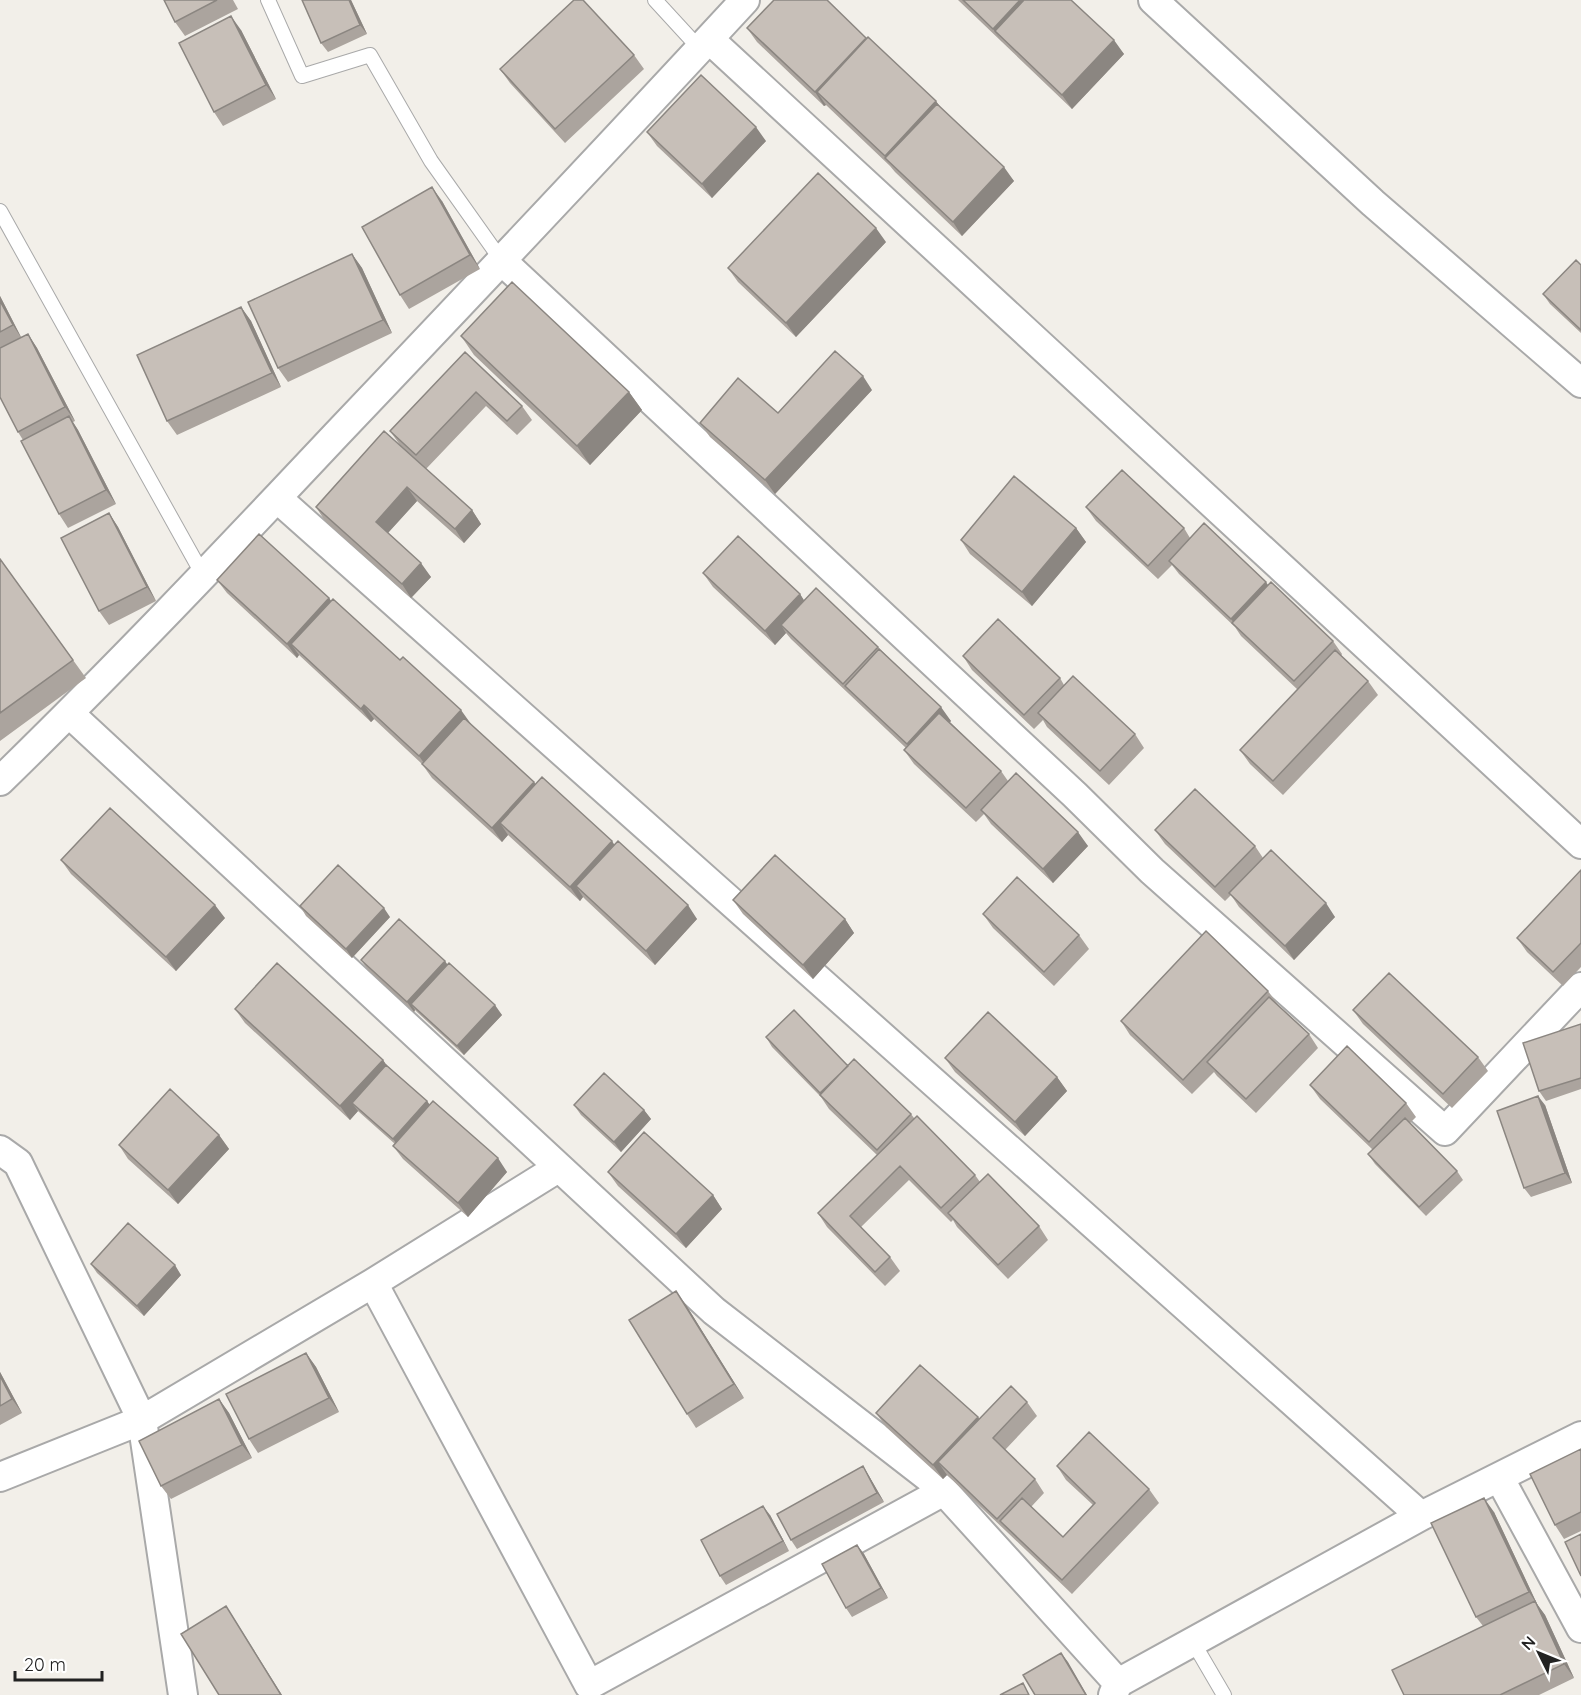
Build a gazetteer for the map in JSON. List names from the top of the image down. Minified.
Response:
{"scale_bar":"20 m","north":"top left"}
